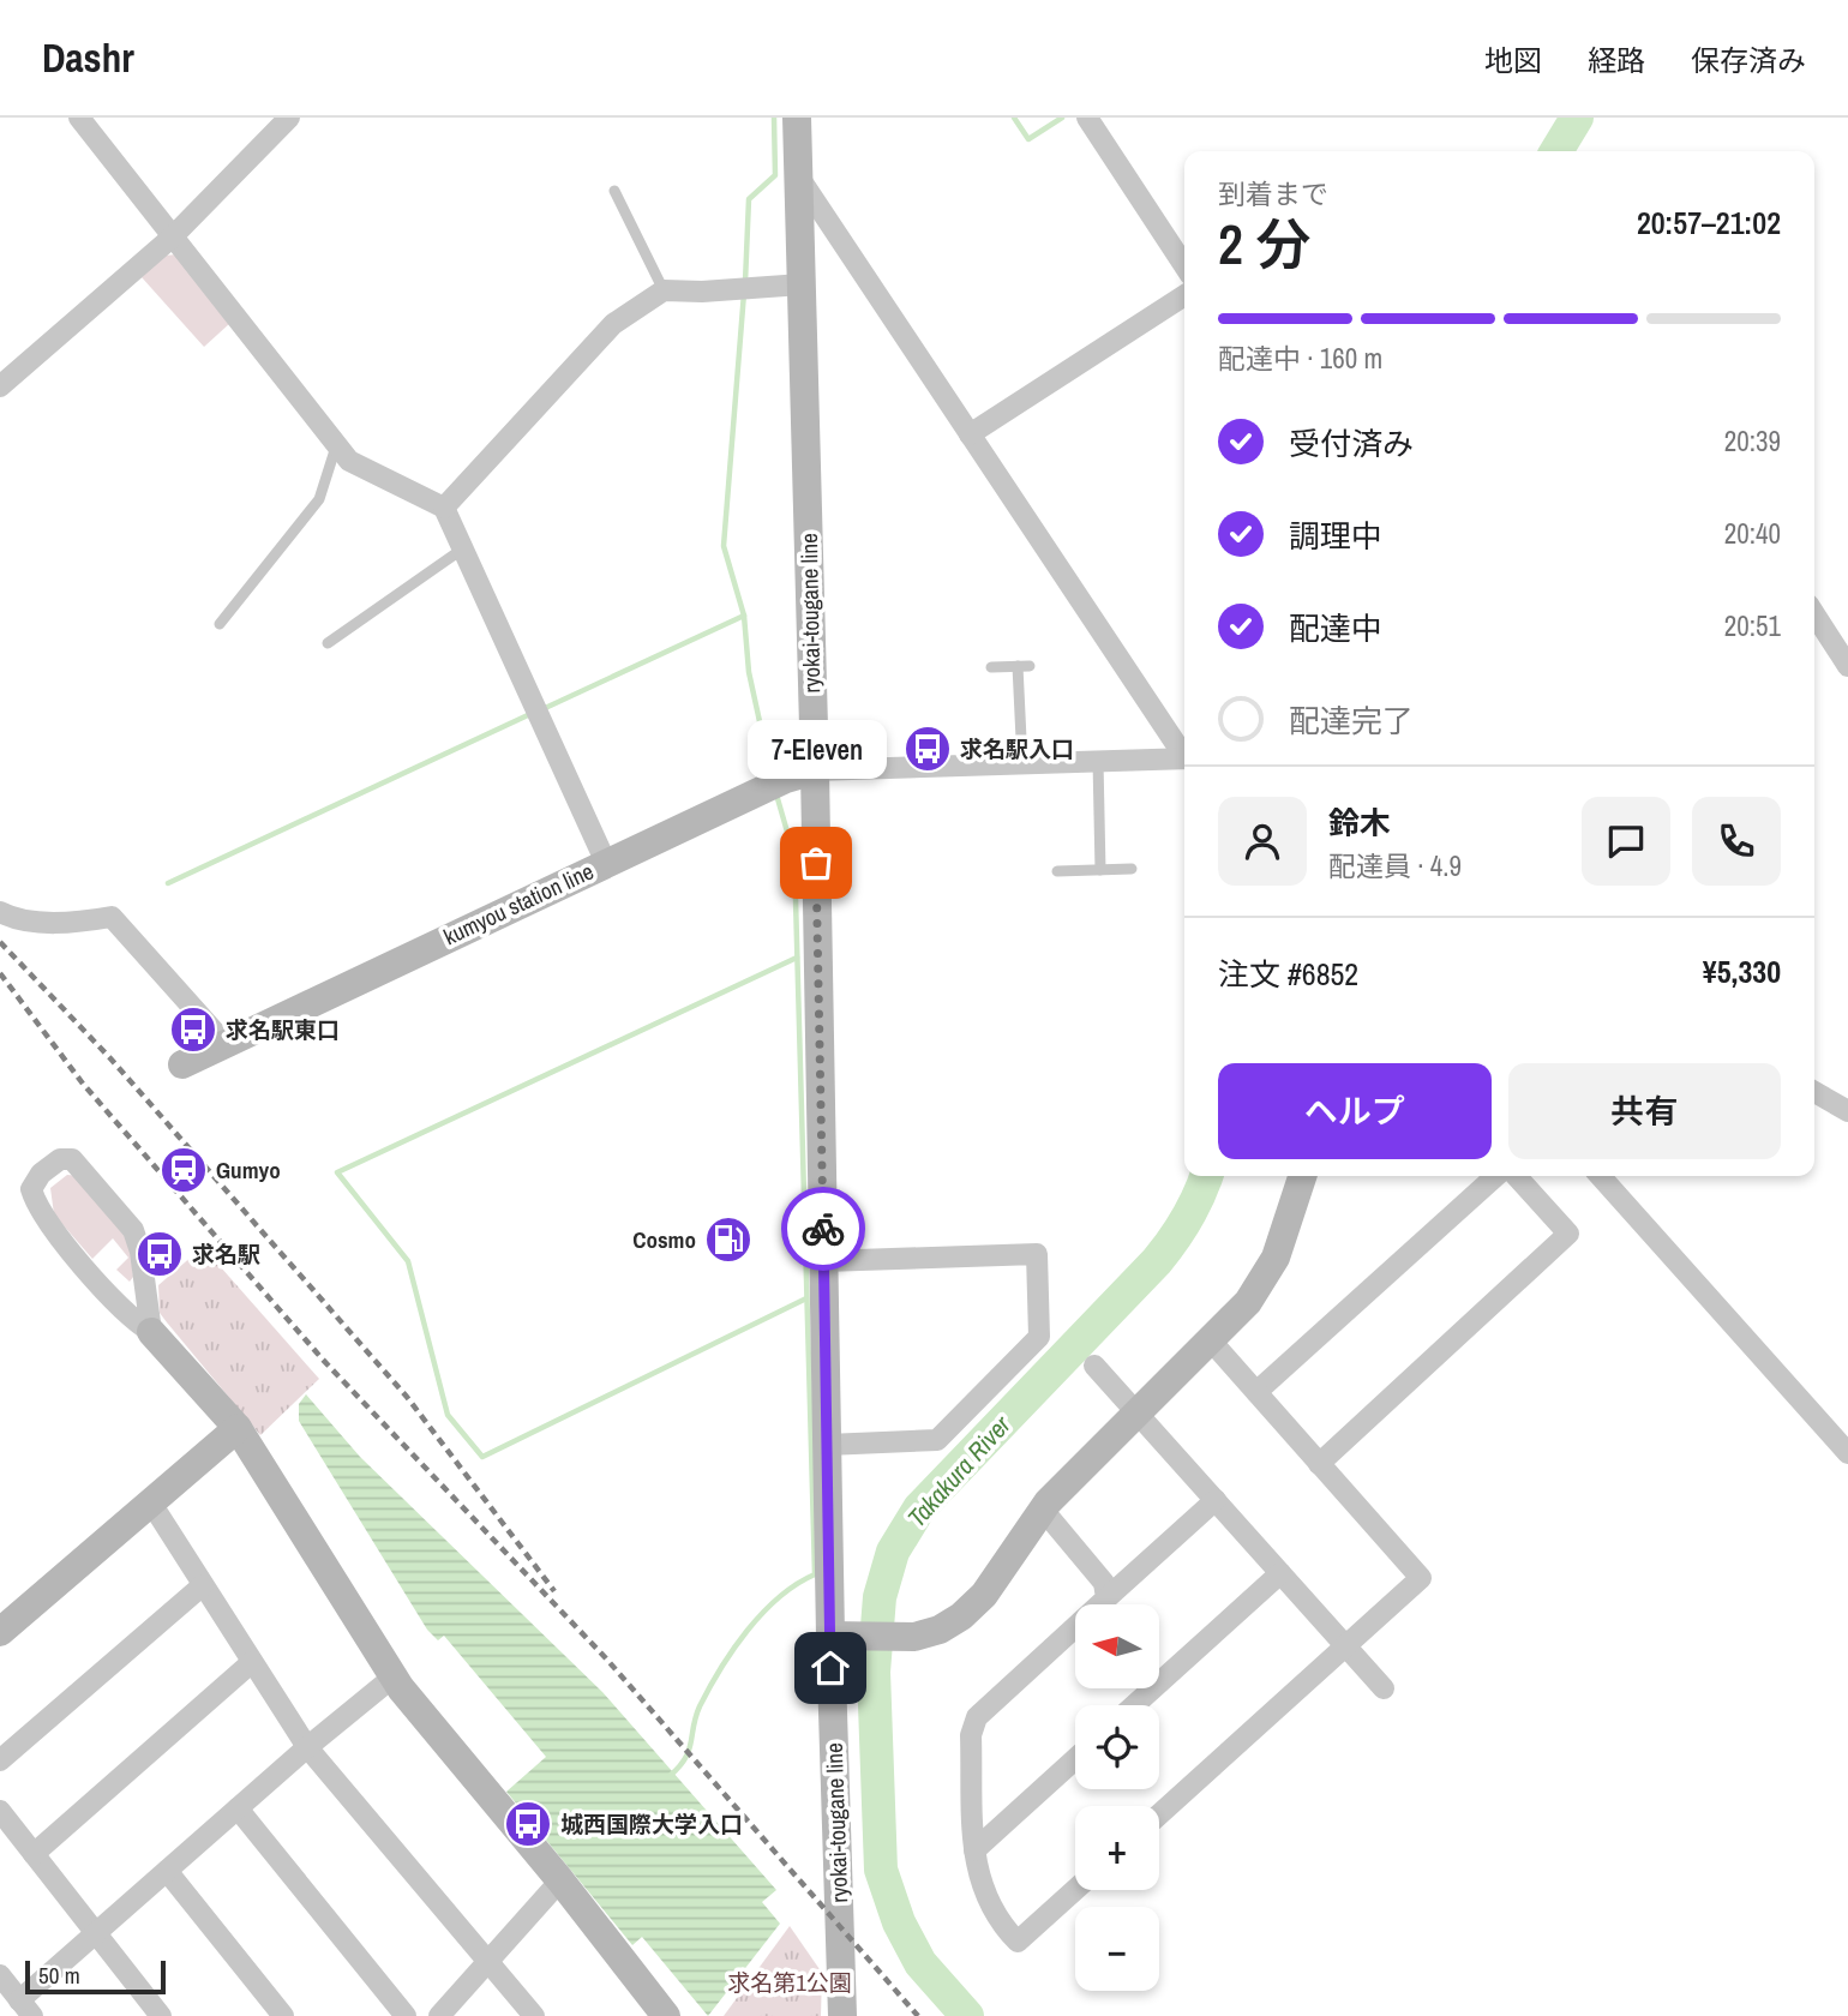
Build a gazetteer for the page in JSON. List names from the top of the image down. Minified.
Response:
{"streets":{"main road":["ryokai-tougane line","kumyou station line"]},"crossings":[["ryokai-tougane line","kumyou station line"]],"water":["Takakura River"],"parks":["求名第1公園"],"places":{"bus stop":["求名駅入口","求名駅東口","求名駅","城西国際大学入口"],"other":["7-Eleven"],"station":["Gumyo"],"fuel station":["Cosmo"]},"scale_bar":"50 m","north":"left","page":{"header":"Dashr","nav":["地図","経路","保存済み"],"heading":["2 分","到着まで","20:57–21:02"],"panel":["鈴木","配達員 · 4.9","注文 #6852","¥5,330"],"bar":"配達中 · 160 m","list":[["受付済み","20:39"],["調理中","20:40"],["配達中","20:51"],"配達完了"],"bubble":"7-Eleven","buttons":["ヘルプ","共有"],"map_buttons":["+","−"],"scale":"50 m"}}
